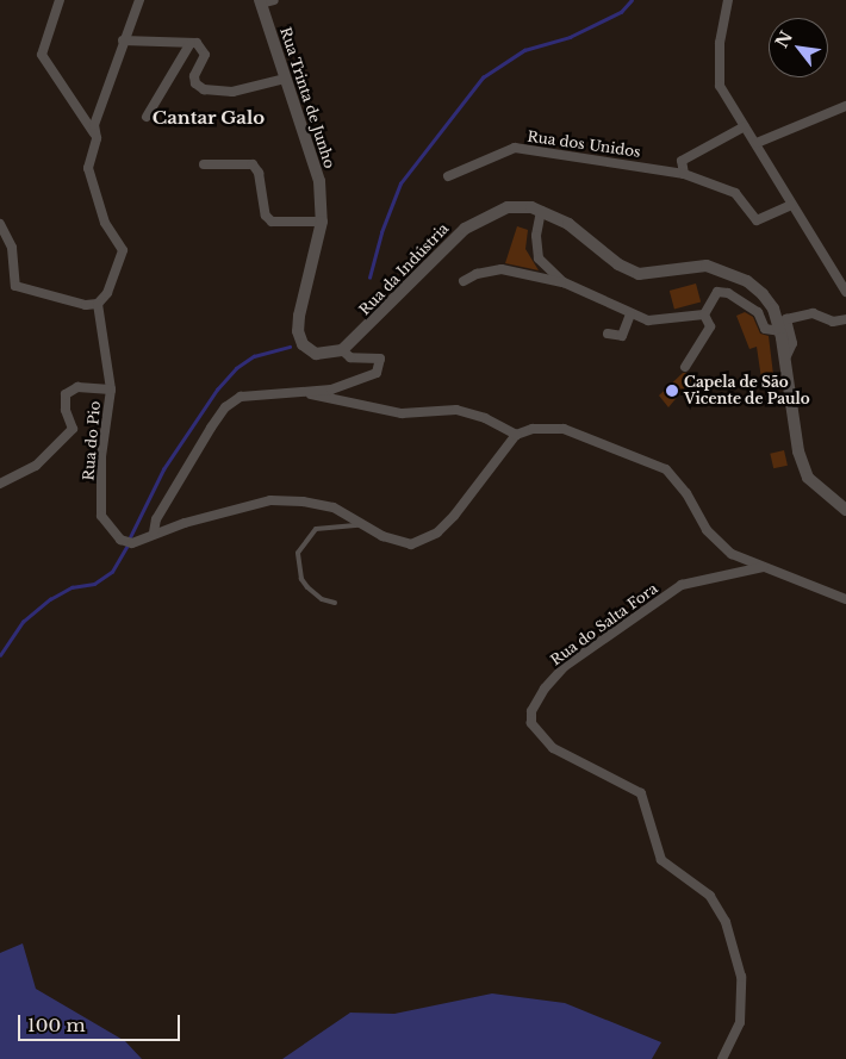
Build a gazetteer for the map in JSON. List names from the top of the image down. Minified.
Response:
{"streets":{"street":["Rua Trinta de Junho","Rua dos Unidos","Rua da Indústria","Rua do Pio","Rua do Salta Fora"]},"crossings":[["Rua Trinta de Junho","Rua da Indústria"]],"districts":["Cantar Galo"],"places":["Capela de São Vicente de Paulo"],"scale_bar":"100 m","north":"top left"}
